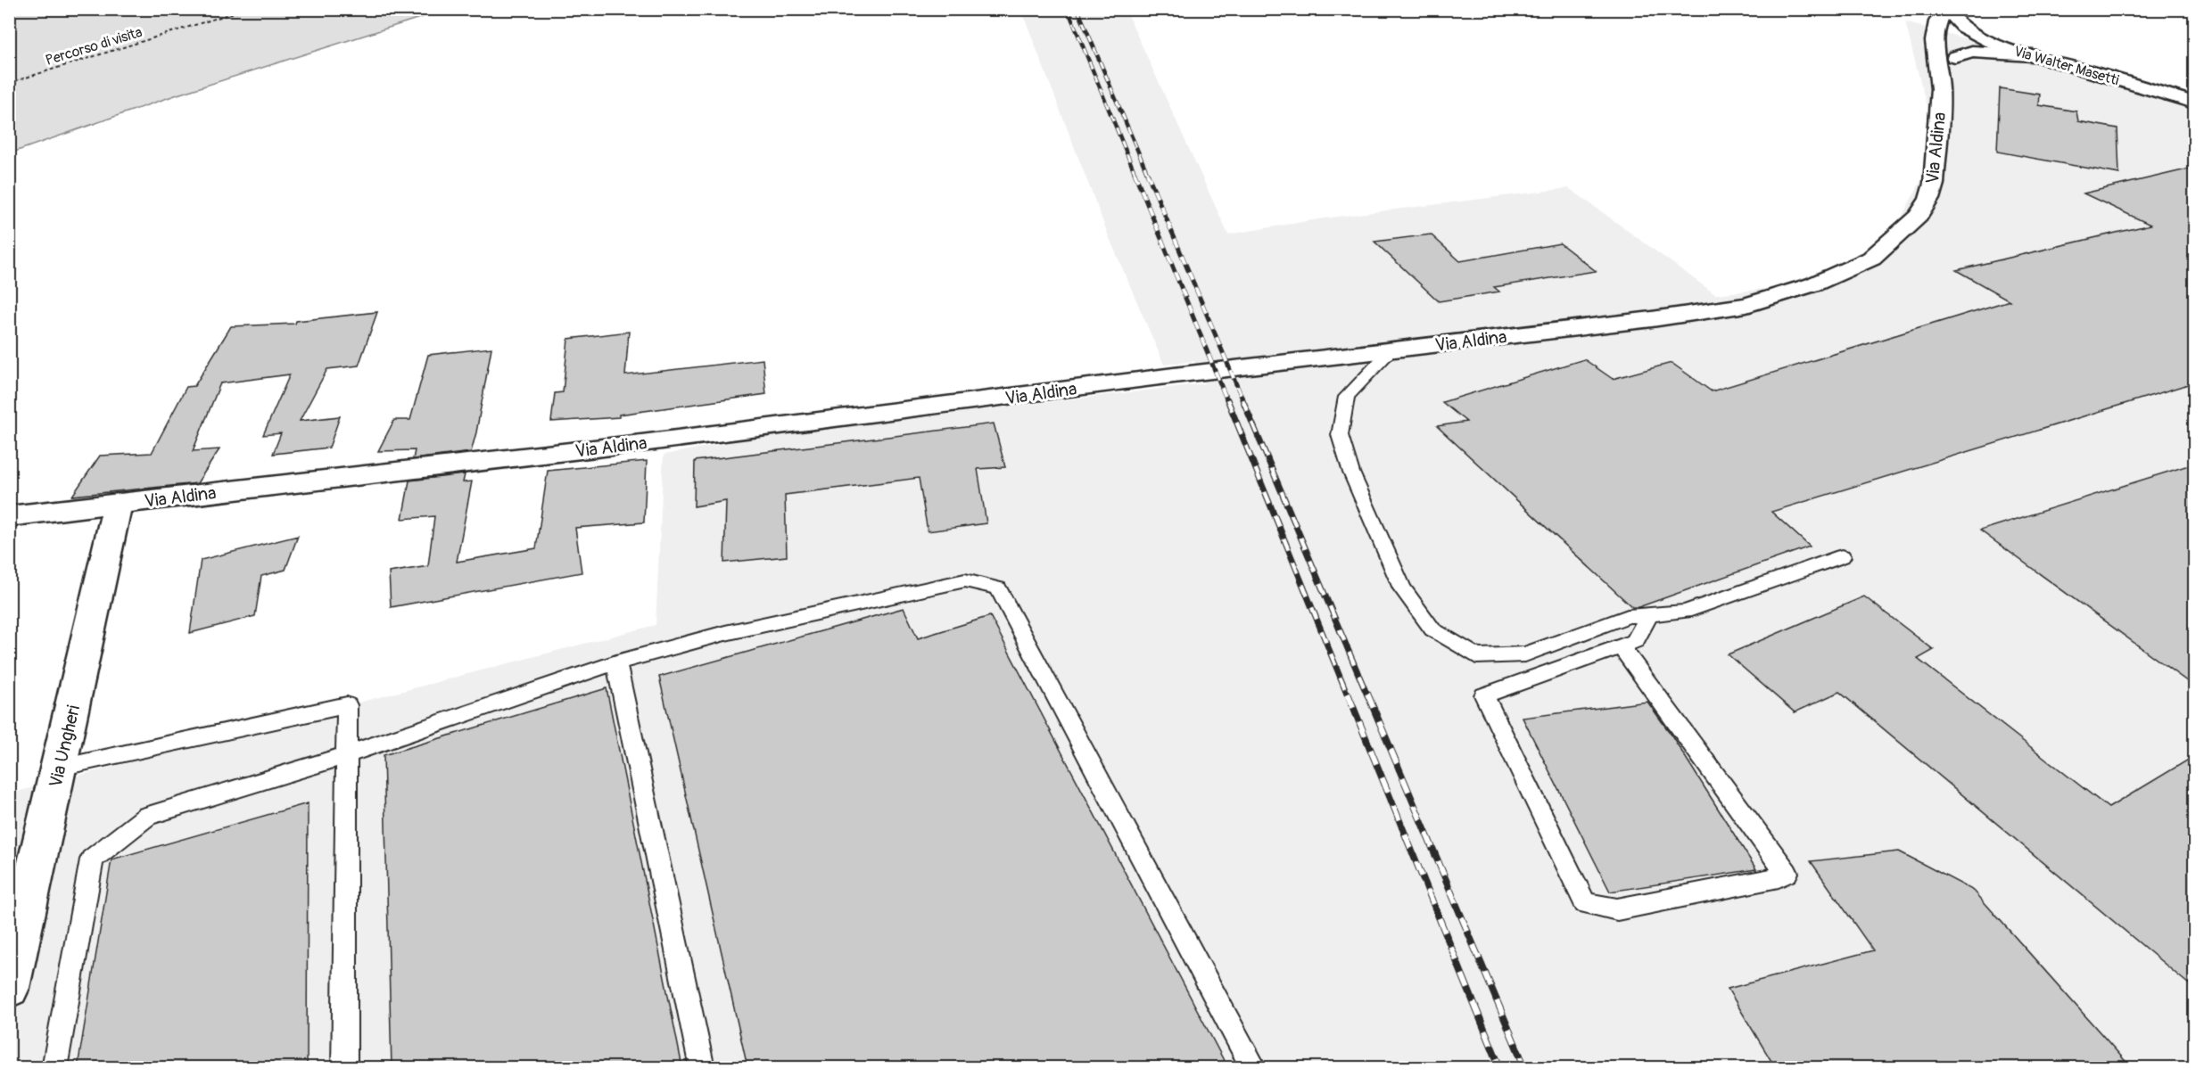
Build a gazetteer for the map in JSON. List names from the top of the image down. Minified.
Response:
{"streets":{"street":["Via Walter Masetti","Via Aldina","Via Ungheri"],"path":["Percorso di visita"]},"crossings":[["Via Aldina","Via Ungheri"]]}
